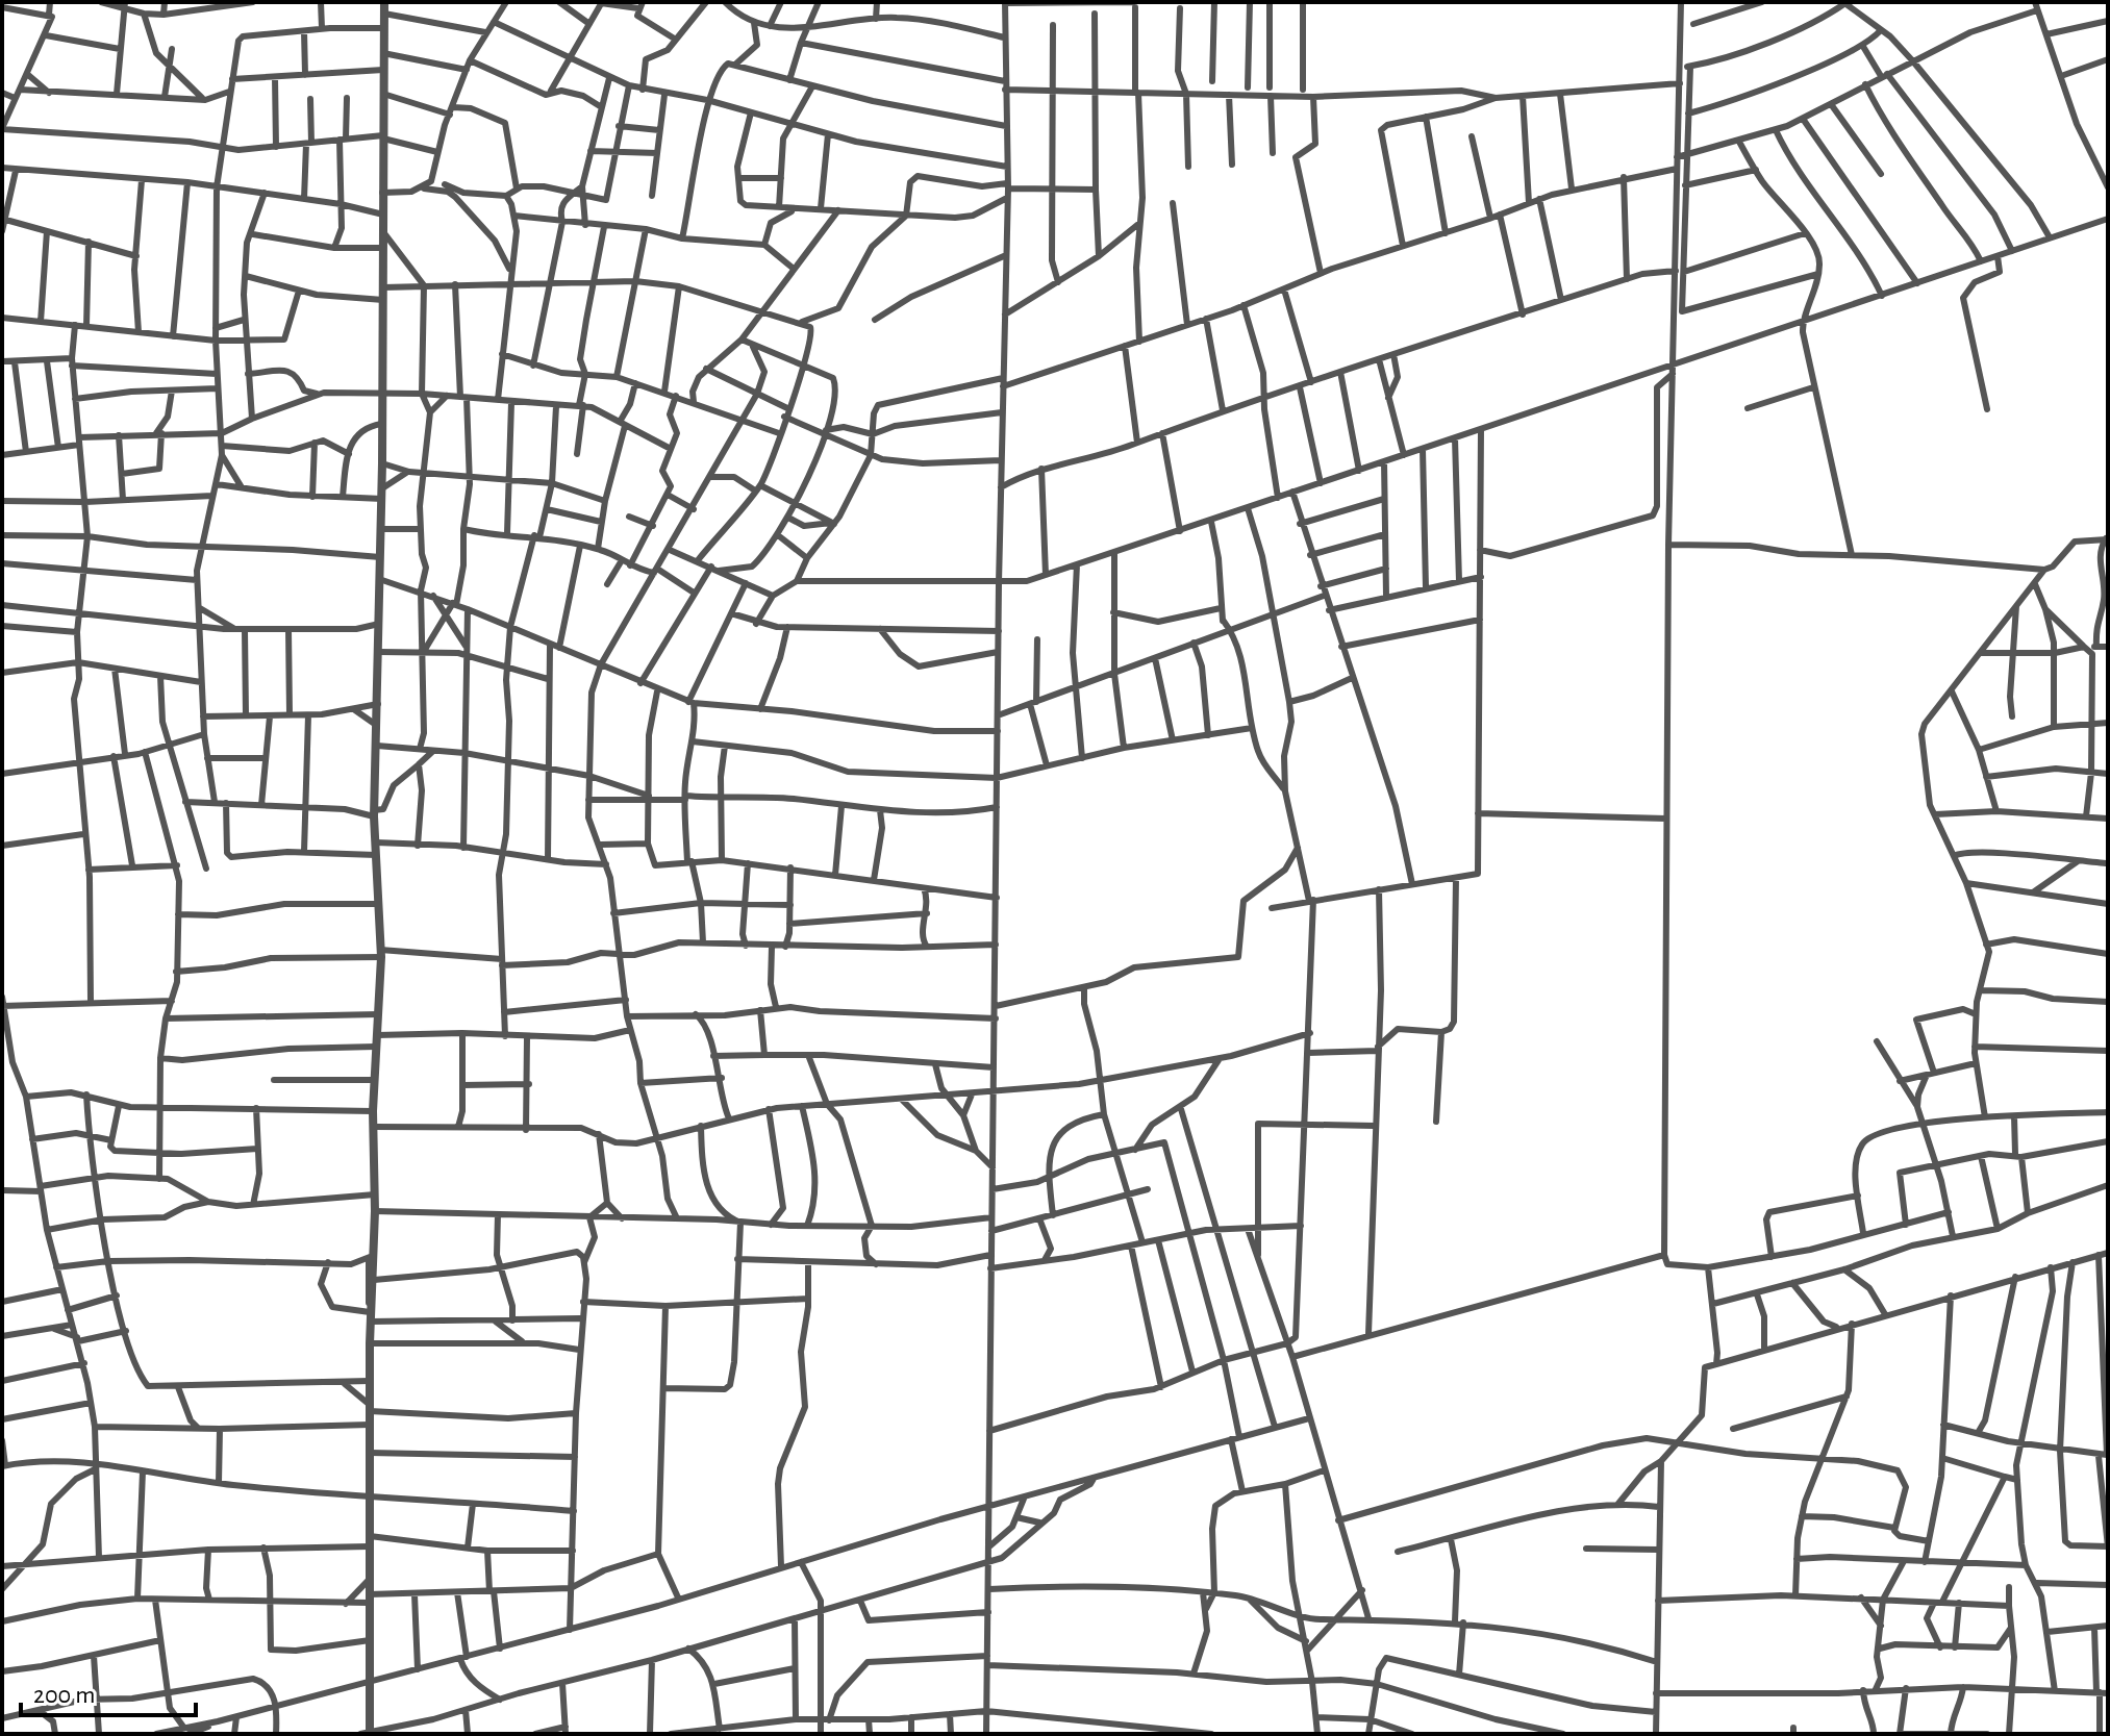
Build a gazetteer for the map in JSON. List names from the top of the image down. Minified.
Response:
{"scale_bar":"200 m"}
